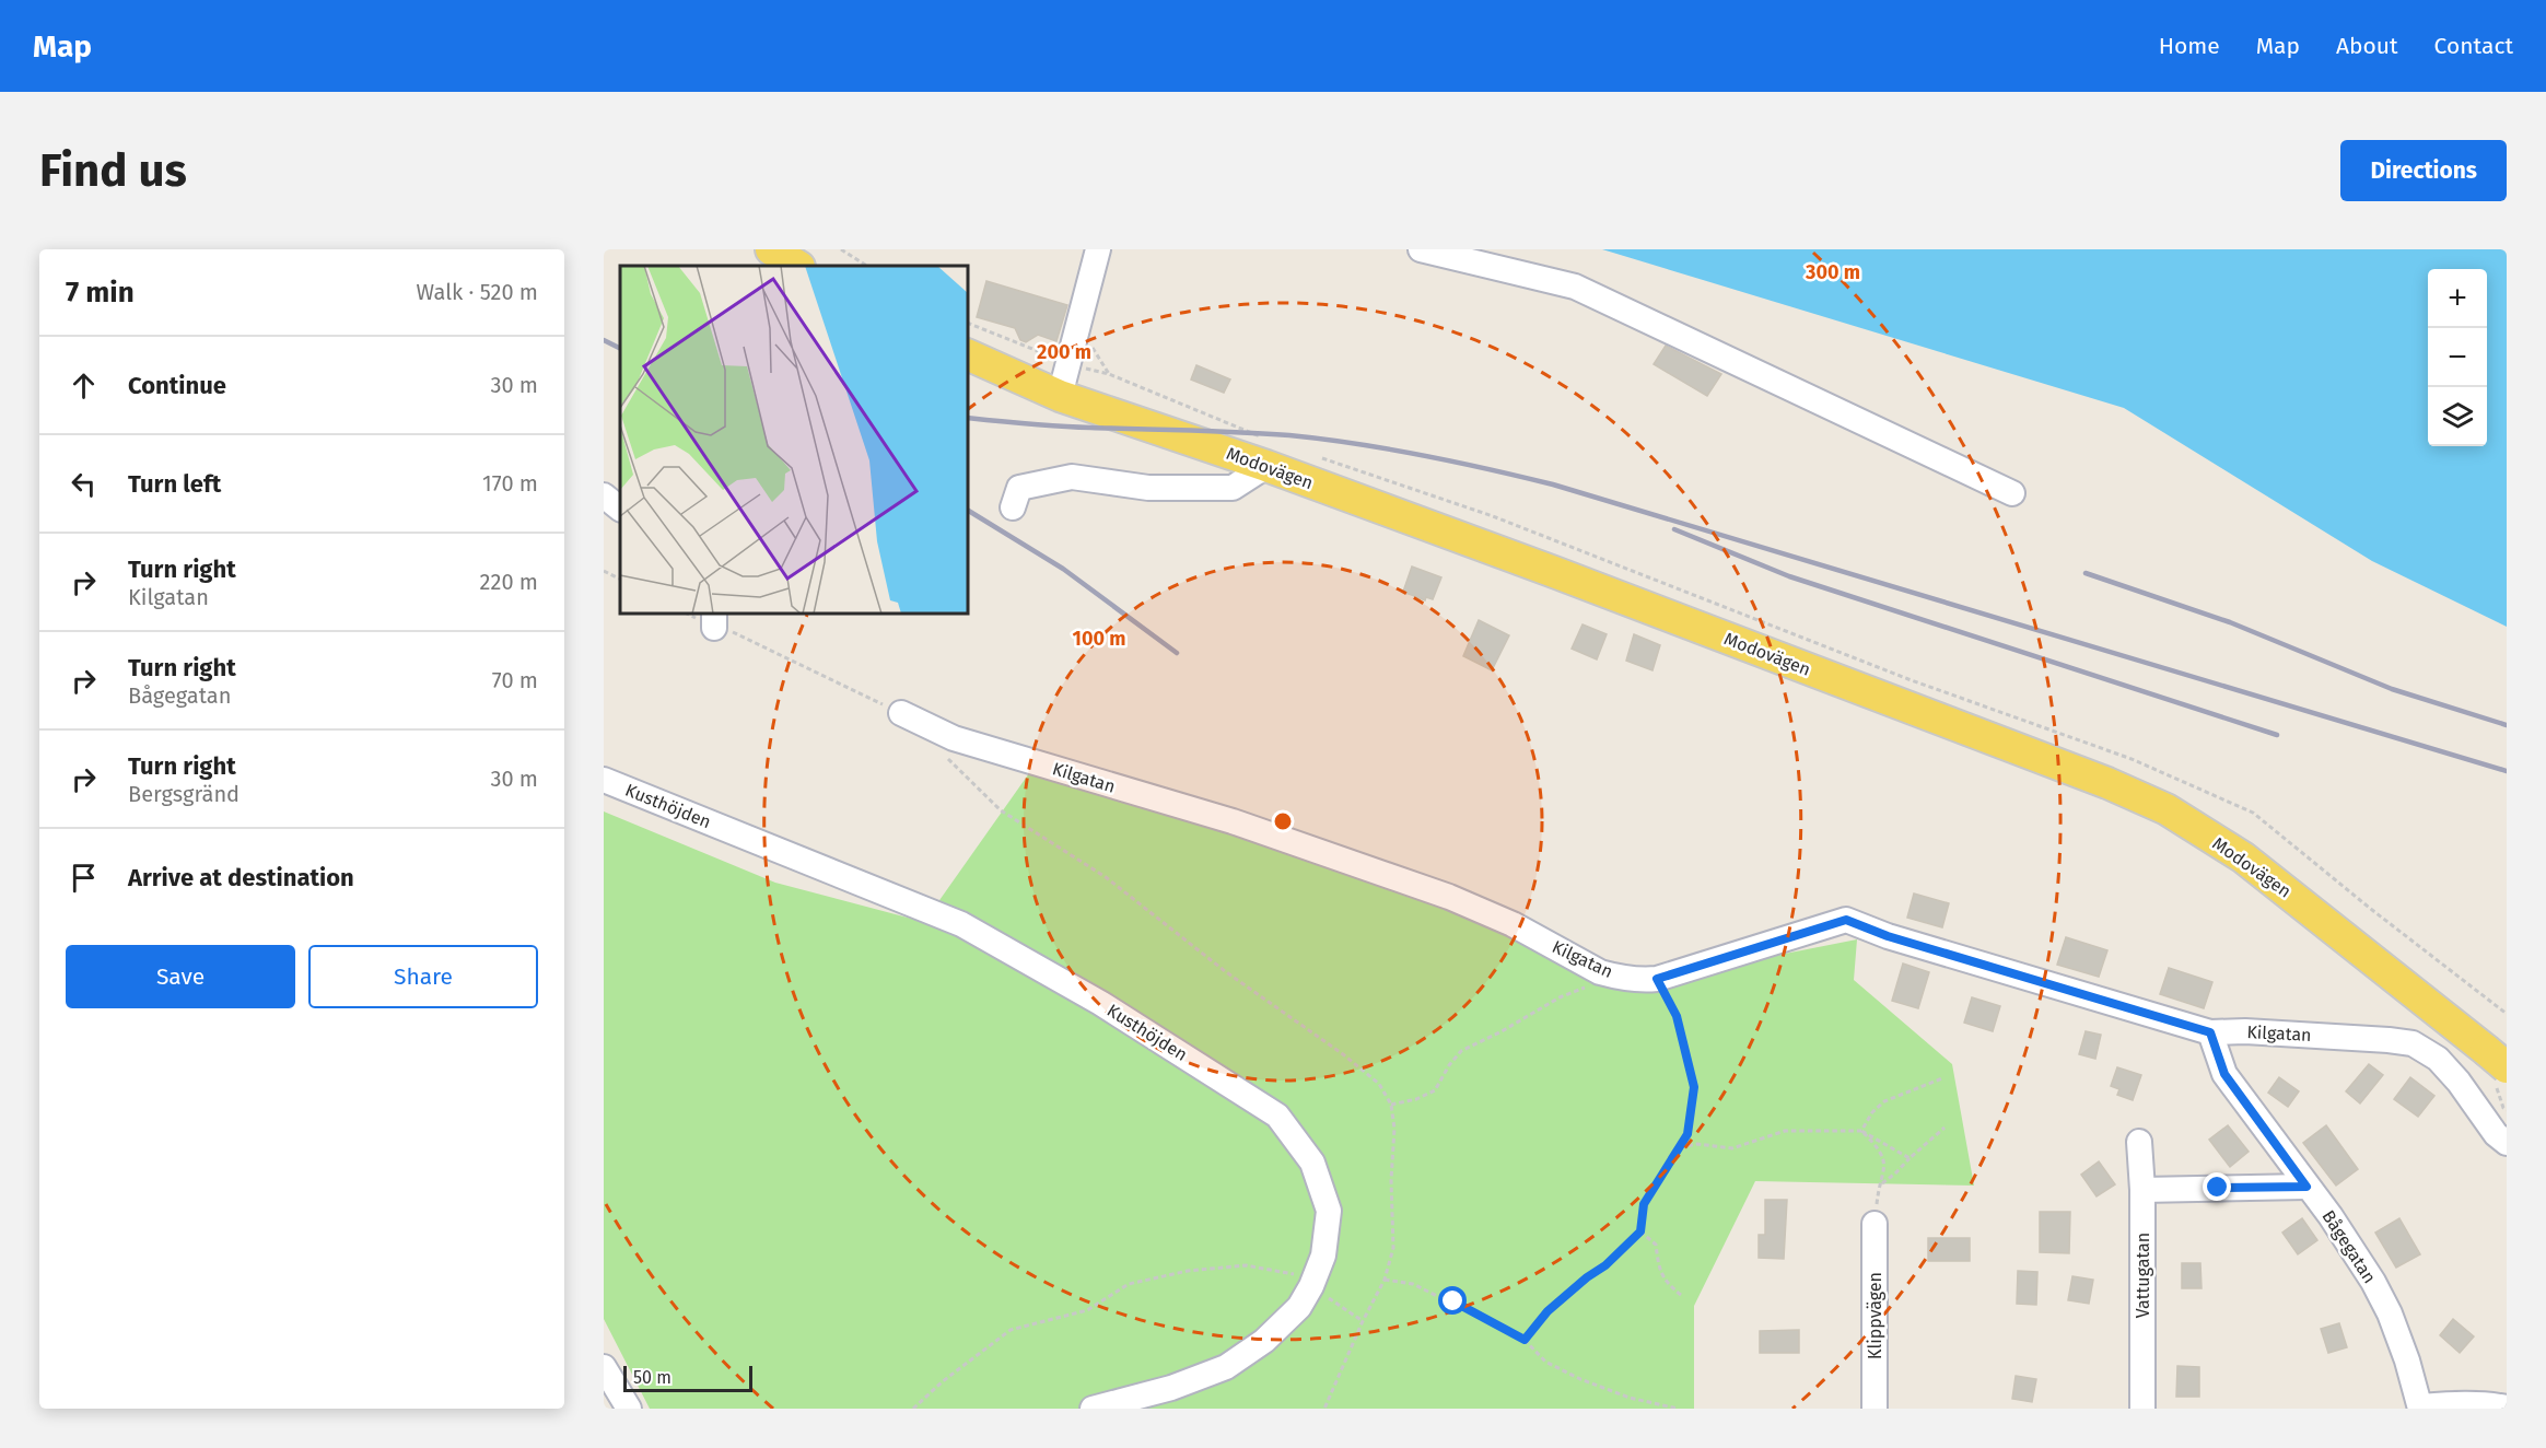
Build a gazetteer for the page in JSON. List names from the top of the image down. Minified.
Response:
{"streets":{"main road":["Modovägen"],"street":["Kilgatan","Kusthöjden","Bågegatan","Vattugatan","Klippvägen"]},"crossings":[["Kilgatan","Bågegatan"]],"scale_bar":"50 m","page":{"header":"Map","nav":["Home","Map","About","Contact"],"buttons":["Directions",["Save","Share"]],"title":"Find us","heading":["7 min","Walk · 520 m"],"map_buttons":["+","−"],"list":[["Continue","30 m"],["Turn left","170 m"],["Turn right","Kilgatan","220 m"],["Turn right","Bågegatan","70 m"],["Turn right","Bergsgränd","30 m"],"Arrive at destination"],"scale":"50 m"},"rings":["300 m","200 m","100 m"]}
